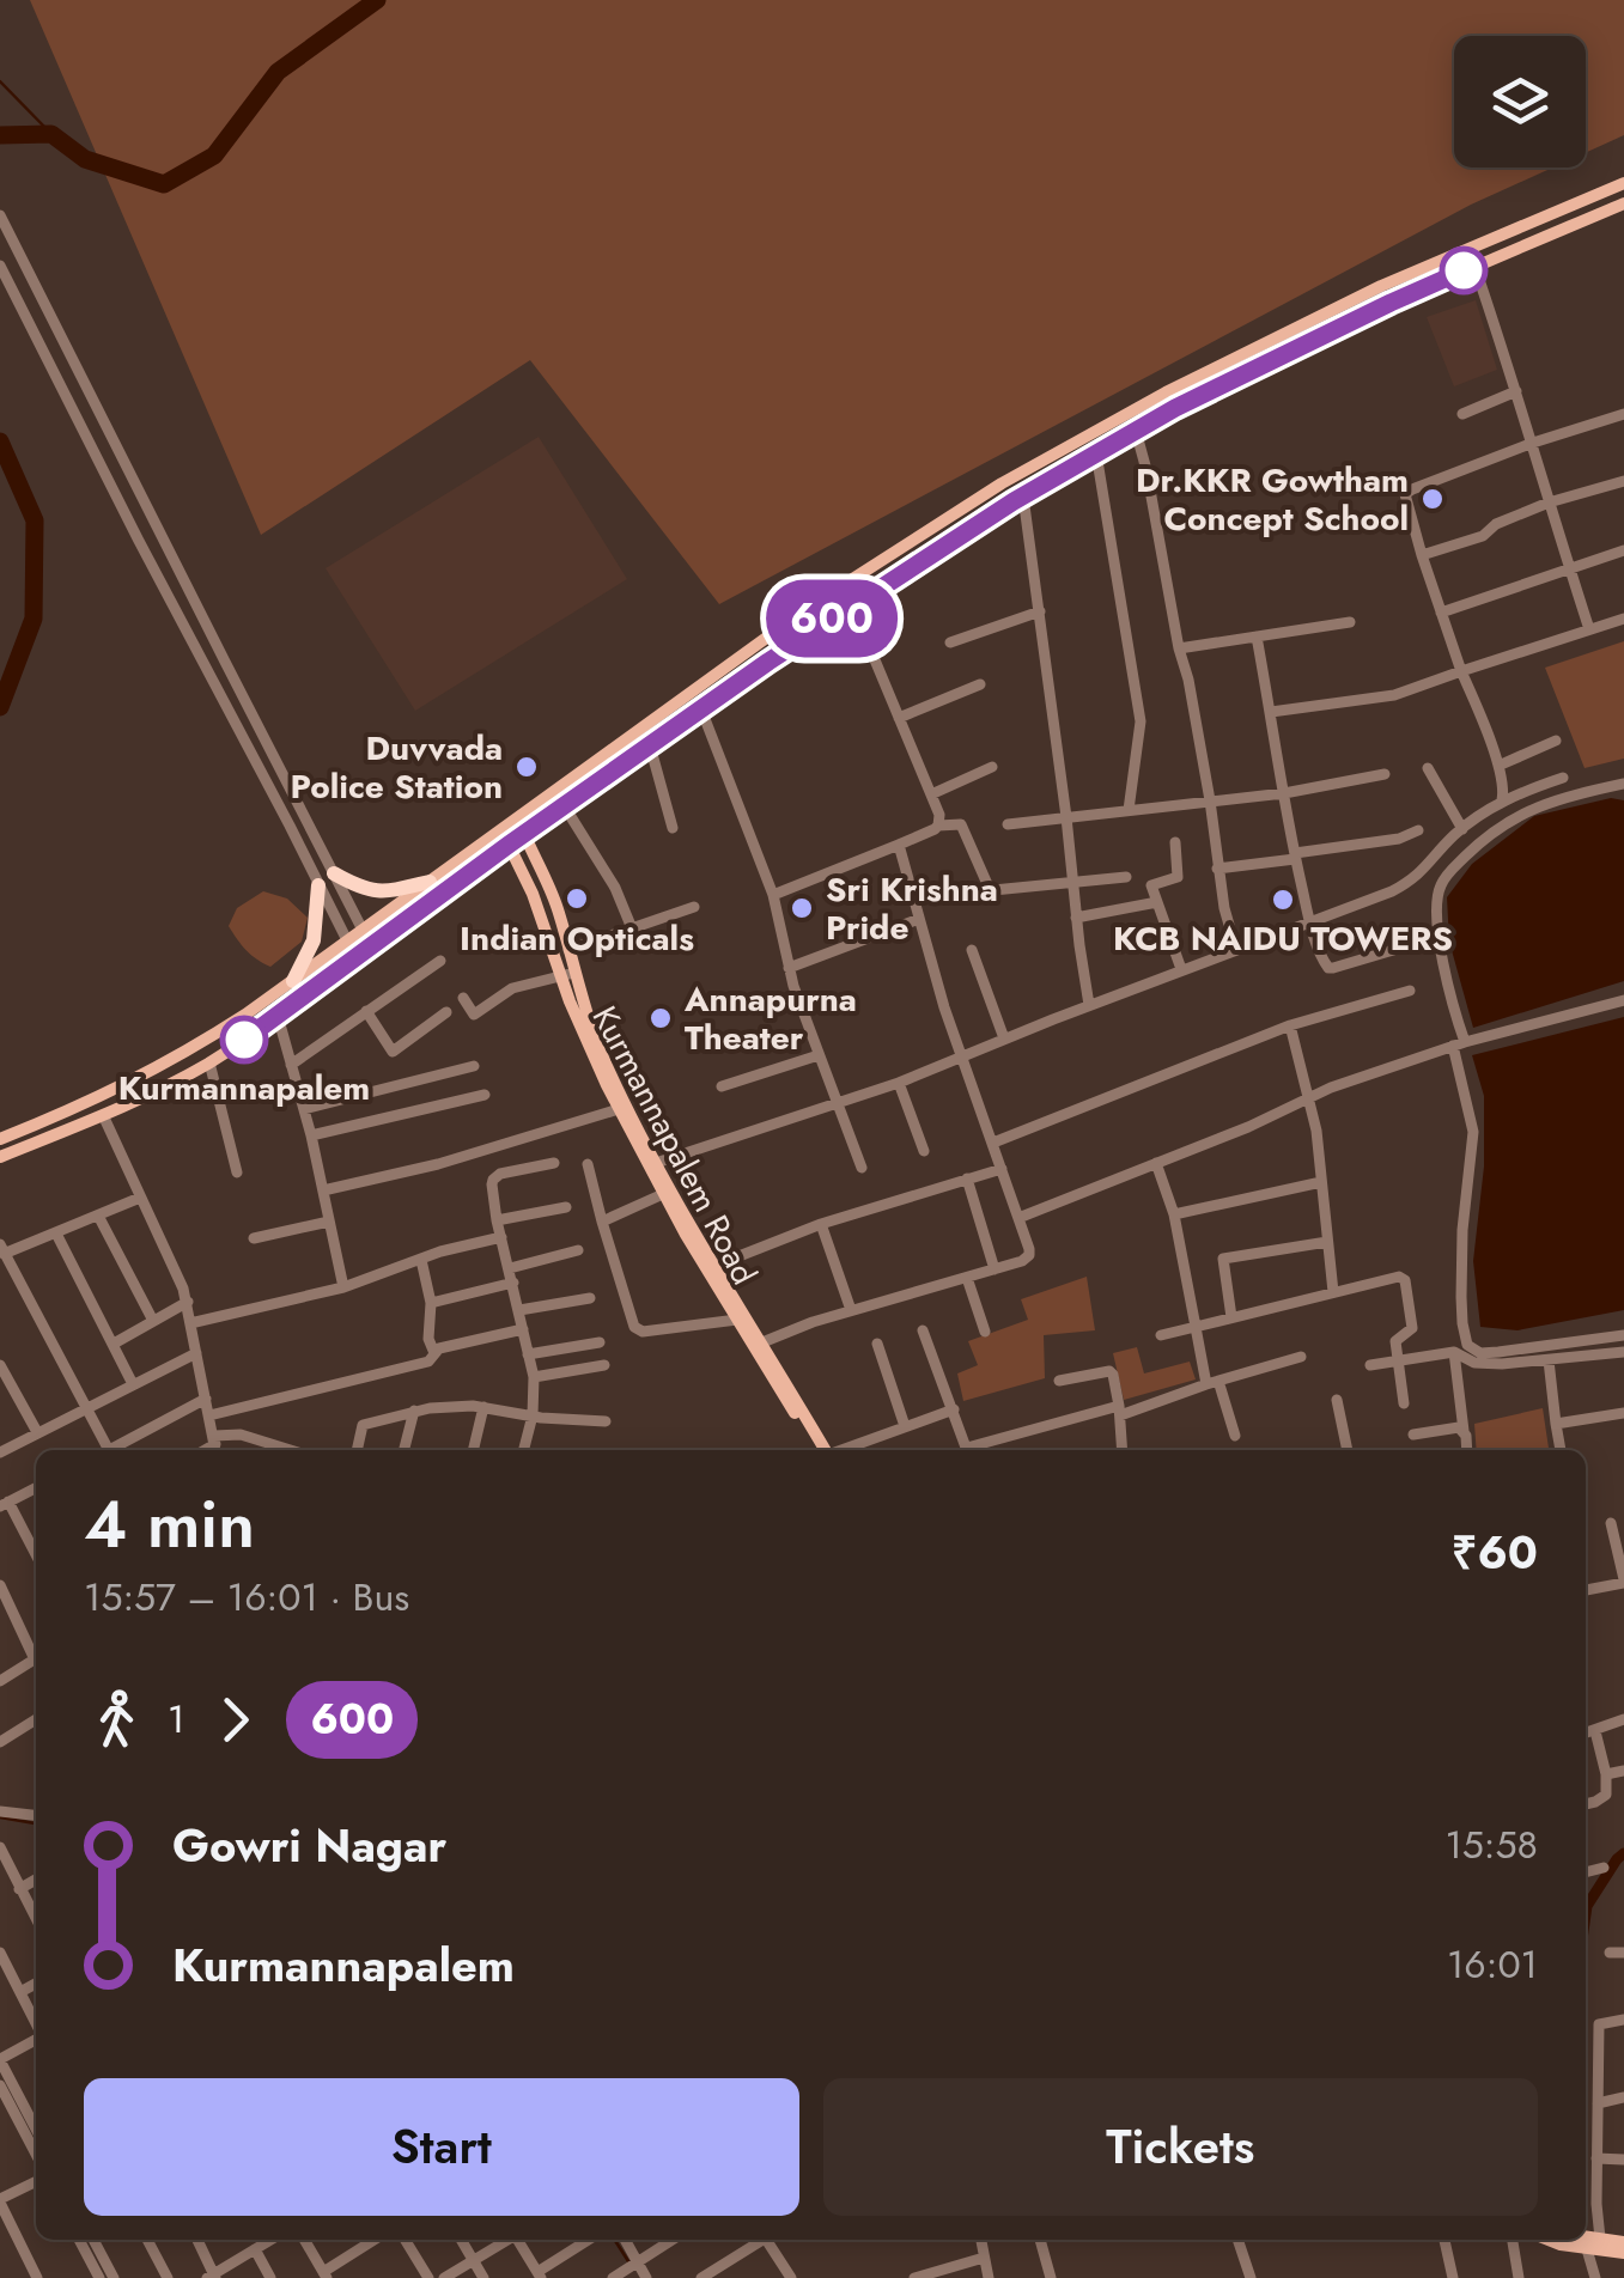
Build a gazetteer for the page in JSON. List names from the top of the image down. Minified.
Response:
{"streets":{"main road":["Kurmannapalem Road"]},"places":["Dr.KKR Gowtham Concept School","Duvvada Police Station","Indian Opticals","KCB NAIDU TOWERS","Sri Krishna Pride","Annapurna Theater","Kurmannapalem"],"lines":["bus line 600"],"page":{"on_map":"600","heading":["4 min","15:57 – 16:01 · Bus","₹60"],"legs":["1","600"],"list":[{"name":"Gowri Nagar","value":"15:58"},{"name":"Kurmannapalem","value":"16:01"}],"buttons":["Start","Tickets"]}}
